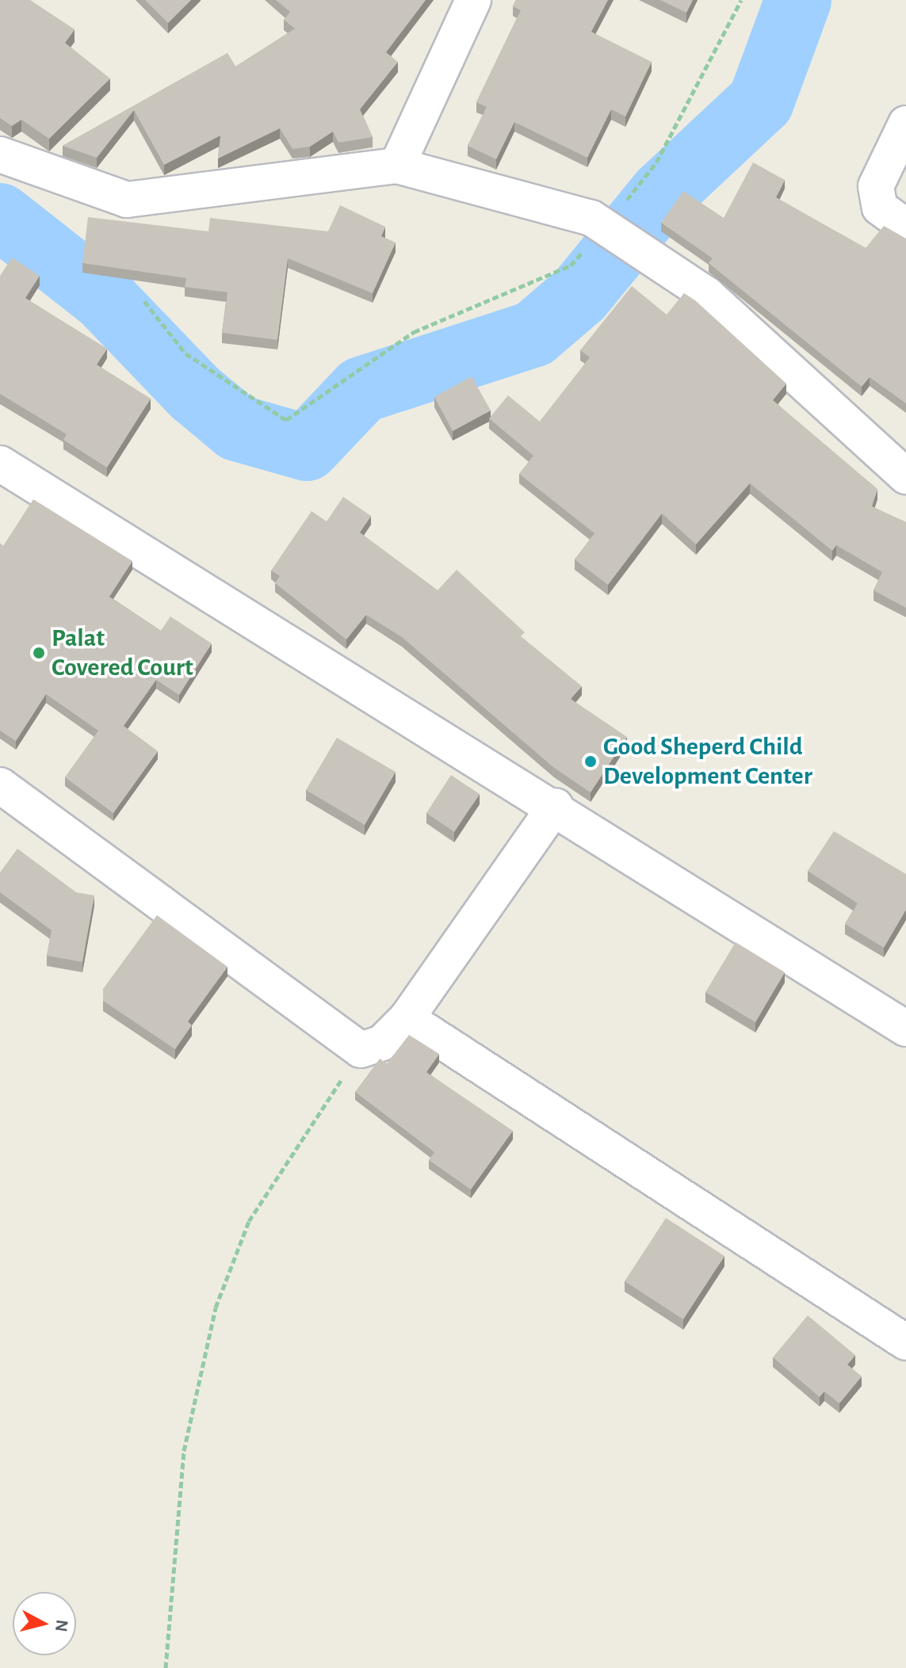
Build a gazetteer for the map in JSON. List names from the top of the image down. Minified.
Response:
{"places":["Palat Covered Court","Good Sheperd Child Development Center"],"north":"right"}
